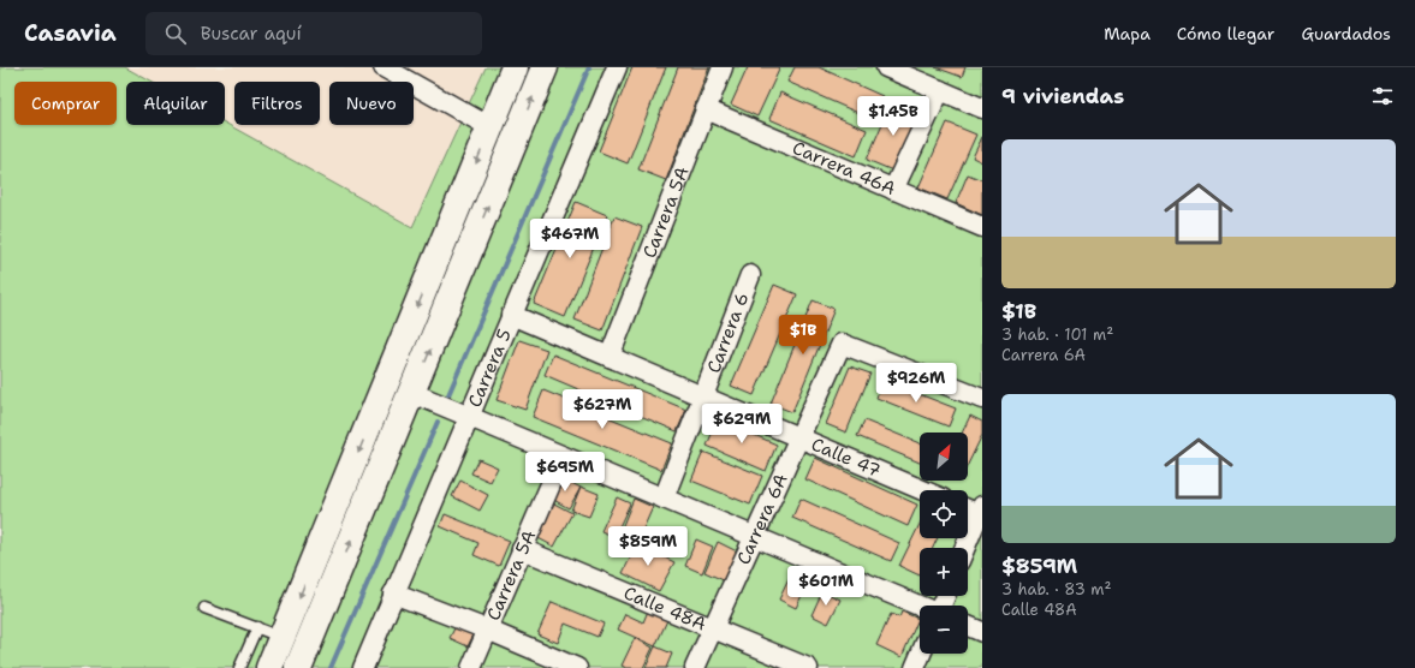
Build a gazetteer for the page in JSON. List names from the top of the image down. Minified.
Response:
{"streets":{"street":["Carrera 46A","Carrera 5A","Carrera 6","Carrera 5","Calle 47","Carrera 6A","Calle 48A"]},"crossings":[["Carrera 46A","Carrera 5A"],["Carrera 5A","Calle 47"],["Carrera 5A","Calle 48A"],["Carrera 6","Calle 47"],["Carrera 5","Calle 47"],["Calle 47","Carrera 6A"],["Carrera 6A","Calle 48A"]],"north":"top right","page":{"header":"Casavia","search":"Buscar aquí","nav":["Mapa","Cómo llegar","Guardados"],"heading":"9 viviendas","chip":["Comprar","Alquilar","Filtros","Nuevo"],"price":["$1.45B","$467M","$1B","$926M","$627M","$629M","$695M","$859M","$601M"],"list":[{"name":"$1B","note":"3 hab. · 101 m² · Carrera 6A"},{"name":"$859M","note":"3 hab. · 83 m² · Calle 48A"}],"map_buttons":["+","−"]}}
